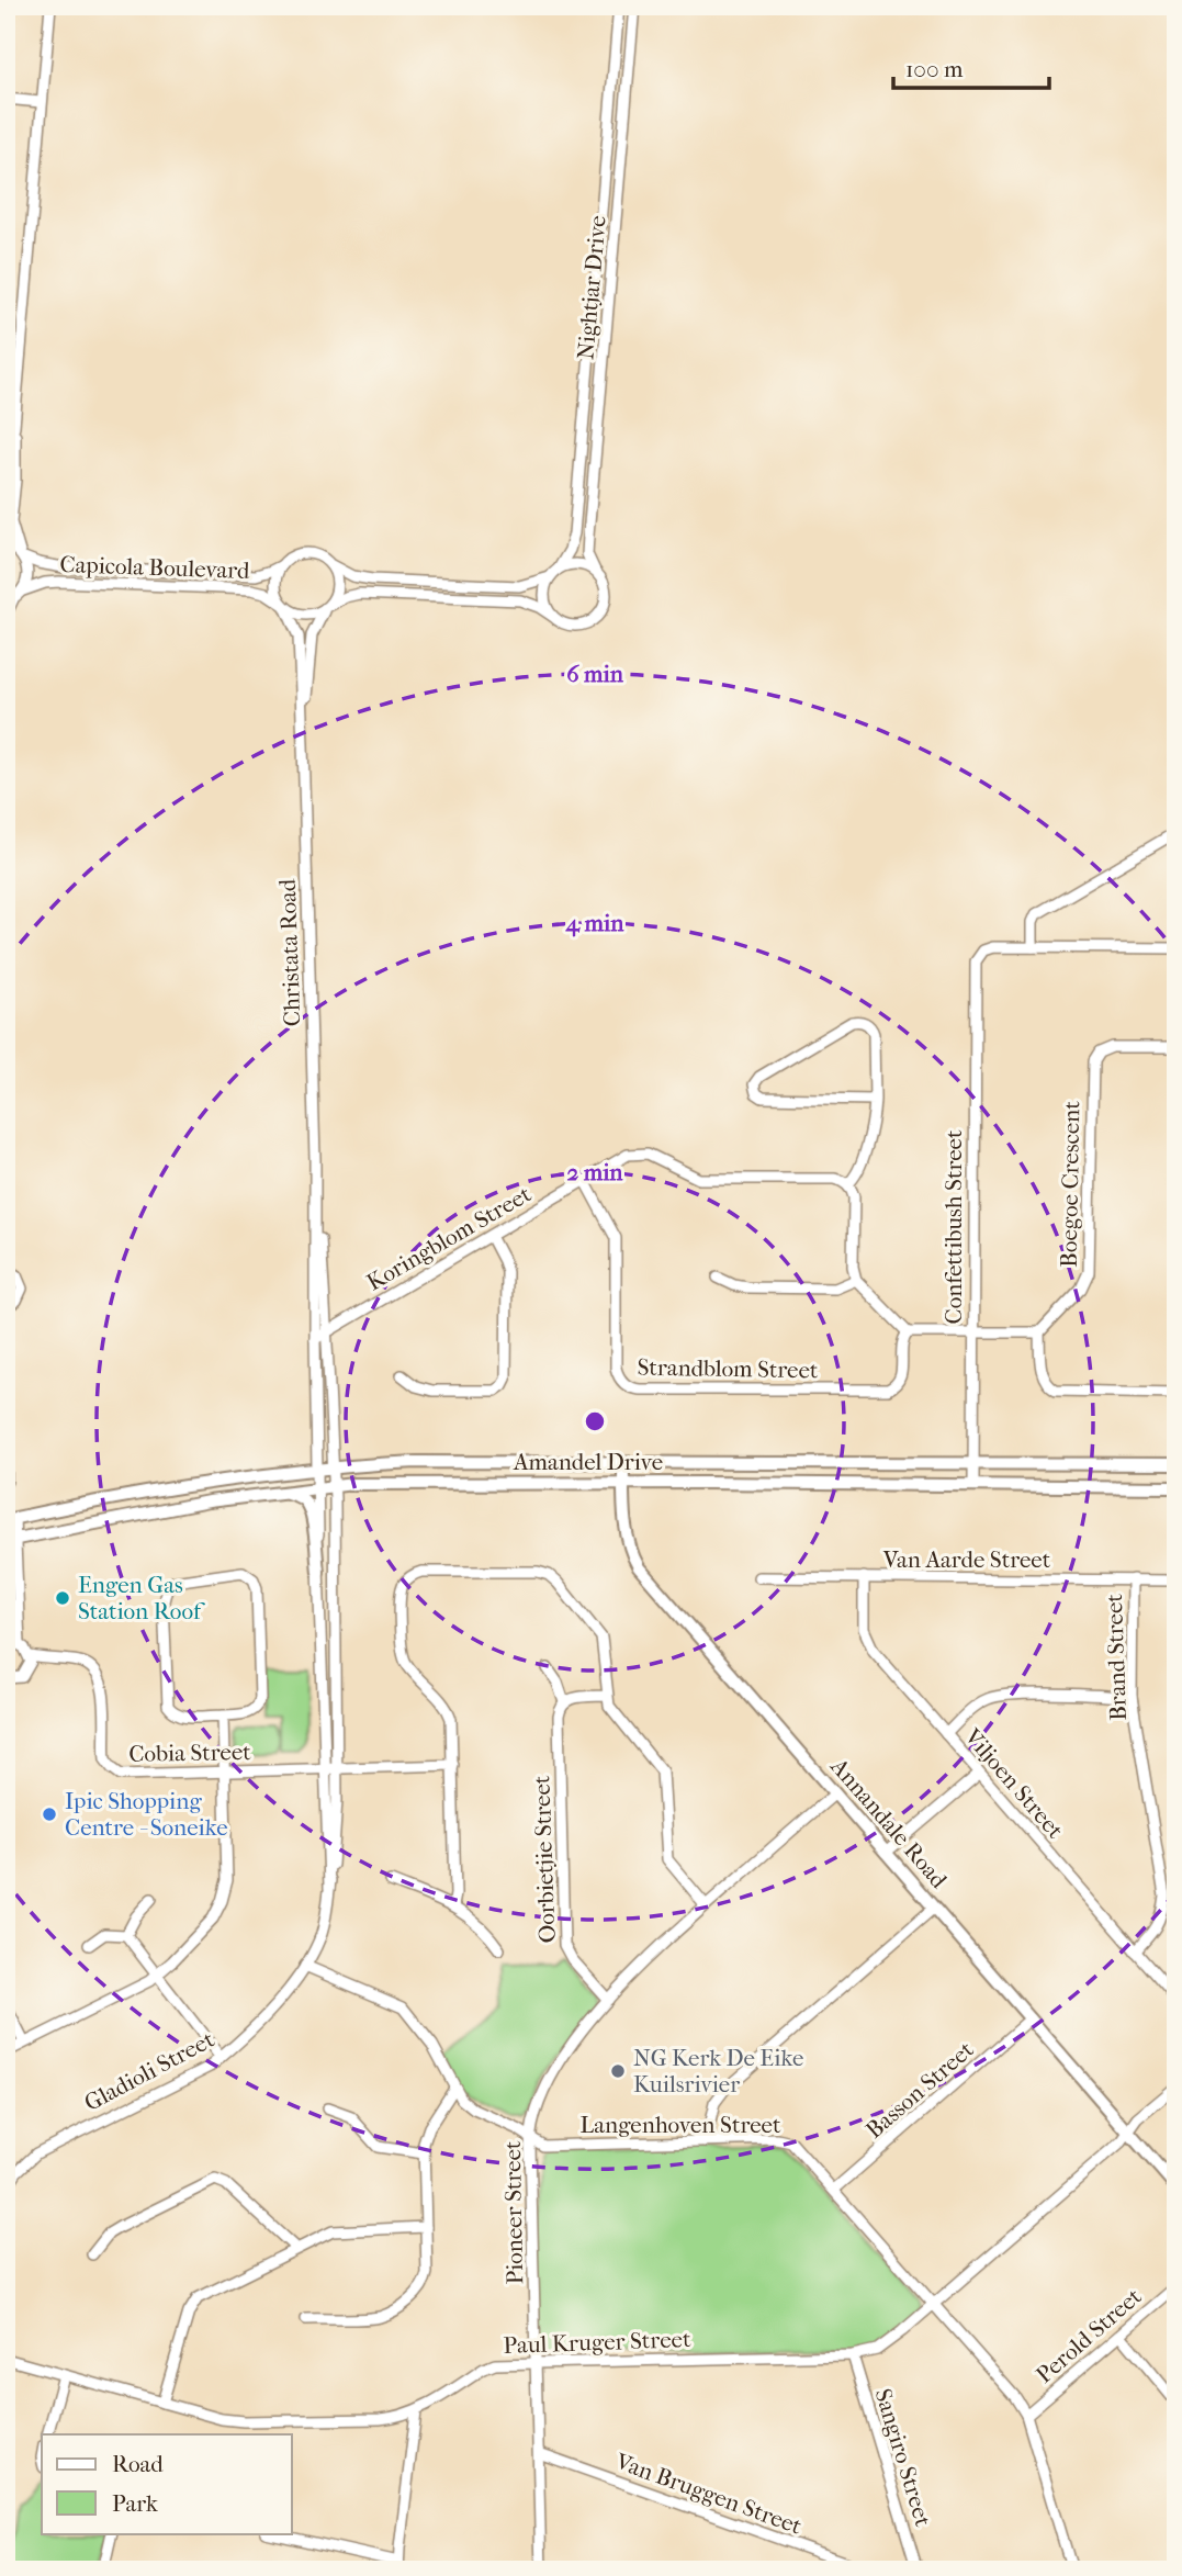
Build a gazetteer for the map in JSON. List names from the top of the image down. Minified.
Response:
{"streets":{"street":["Nightjar Drive","Capicola Boulevard","Christata Road","Boegoe Crescent","Confettibush Street","Koringblom Street","Strandblom Street","Amandel Drive","Van Aarde Street","Brand Street","Cobia Street","Viljoen Street","Annandale Road","Oorbietjie Street","Gladioli Street","Basson Street","Langenhoven Street","Pioneer Street","Perold Street","Paul Kruger Street","Sangiro Street","Van Bruggen Street"]},"crossings":[["Capicola Boulevard","Christata Road"],["Christata Road","Koringblom Street"],["Confettibush Street","Amandel Drive"],["Koringblom Street","Strandblom Street"],["Amandel Drive","Annandale Road"],["Amandel Drive","Gladioli Street"],["Van Aarde Street","Brand Street"],["Van Aarde Street","Viljoen Street"],["Brand Street","Viljoen Street"],["Cobia Street","Gladioli Street"],["Annandale Road","Basson Street"],["Annandale Road","Pioneer Street"],["Annandale Road","Paul Kruger Street"],["Oorbietjie Street","Pioneer Street"],["Gladioli Street","Langenhoven Street"],["Basson Street","Langenhoven Street"],["Langenhoven Street","Pioneer Street"],["Langenhoven Street","Perold Street"],["Langenhoven Street","Paul Kruger Street"],["Pioneer Street","Paul Kruger Street"],["Pioneer Street","Van Bruggen Street"],["Paul Kruger Street","Sangiro Street"]],"places":["Engen Gas Station Roof","Ipic Shopping Centre - Soneike","NG Kerk De Eike Kuilsrivier"],"legend":["Road","Park"],"scale_bar":"100 m","rings":["6 min","4 min","2 min"]}
